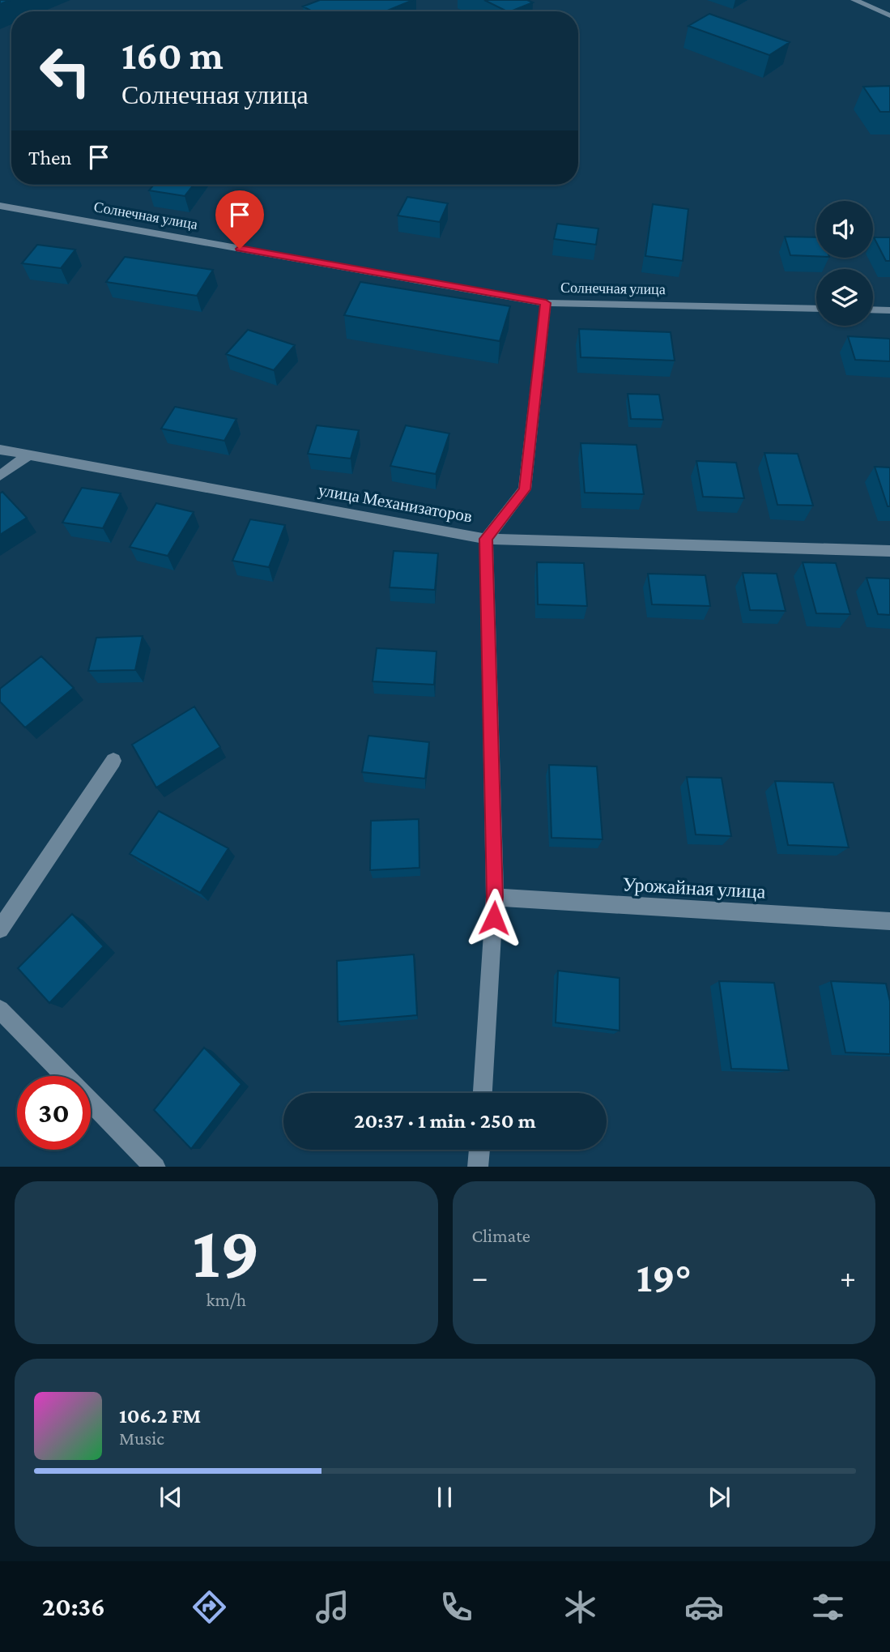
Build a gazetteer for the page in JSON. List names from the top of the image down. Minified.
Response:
{"streets":{"street":["Солнечная улица","улица Механизаторов","Урожайная улица"]},"page":{"turn":["160 m","Солнечная улица"],"then":"Then","limit":"30","trip":"20:37 · 1 min · 250 m","tile":[["19","km/h"],"Climate"],"heat":["−","19°","+"],"song":["106.2 FM","Music"],"tabs":"20:36"}}
